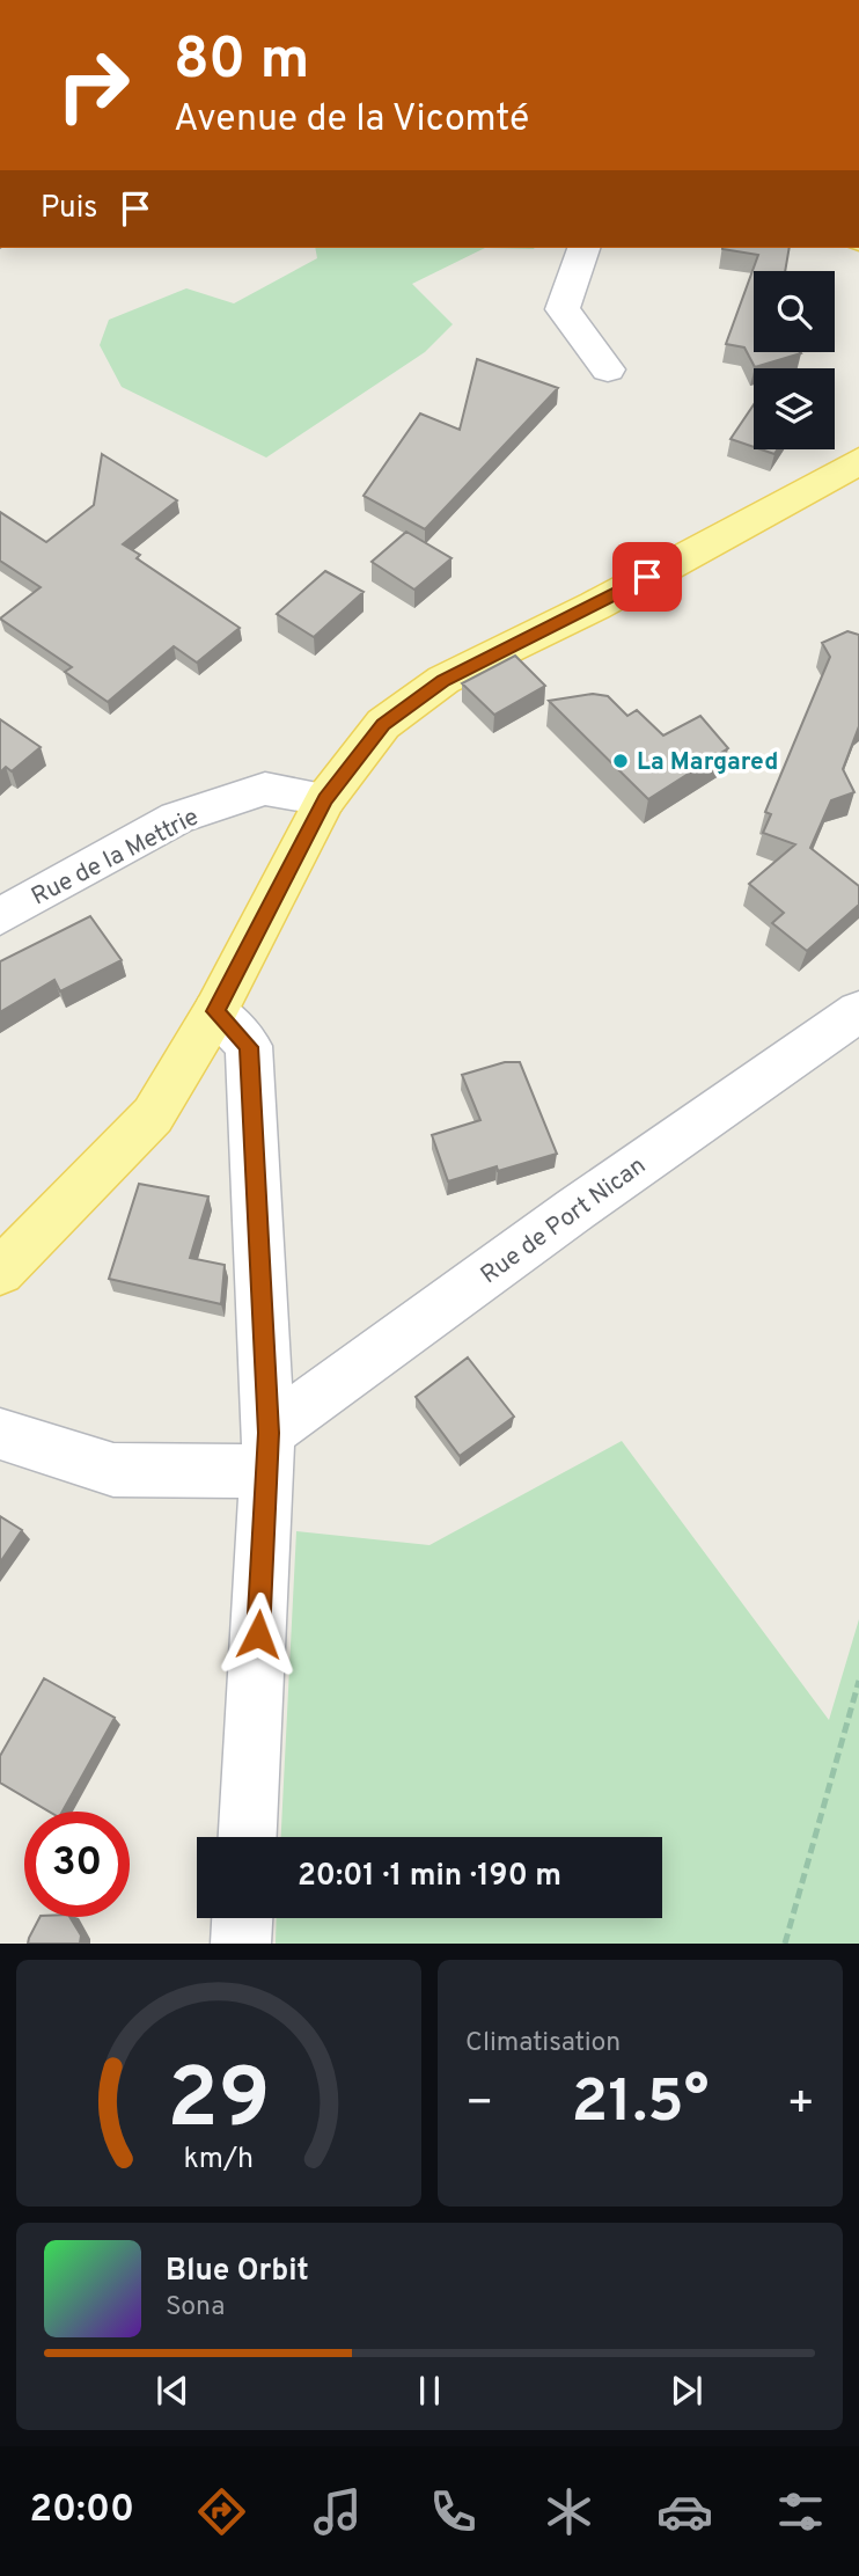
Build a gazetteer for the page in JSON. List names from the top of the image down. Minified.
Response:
{"streets":{"street":["Rue de la Mettrie","Rue de Port Nican"]},"places":["La Margared"],"page":{"turn":["80 m","Avenue de la Vicomté"],"then":"Puis","limit":"30","trip":"20:01 · 1 min · 190 m","tile":"Climatisation","heat":["−","21.5°","+"],"song":["Blue Orbit","Sona"],"tabs":"20:00","gauge":["29","km/h"]}}
